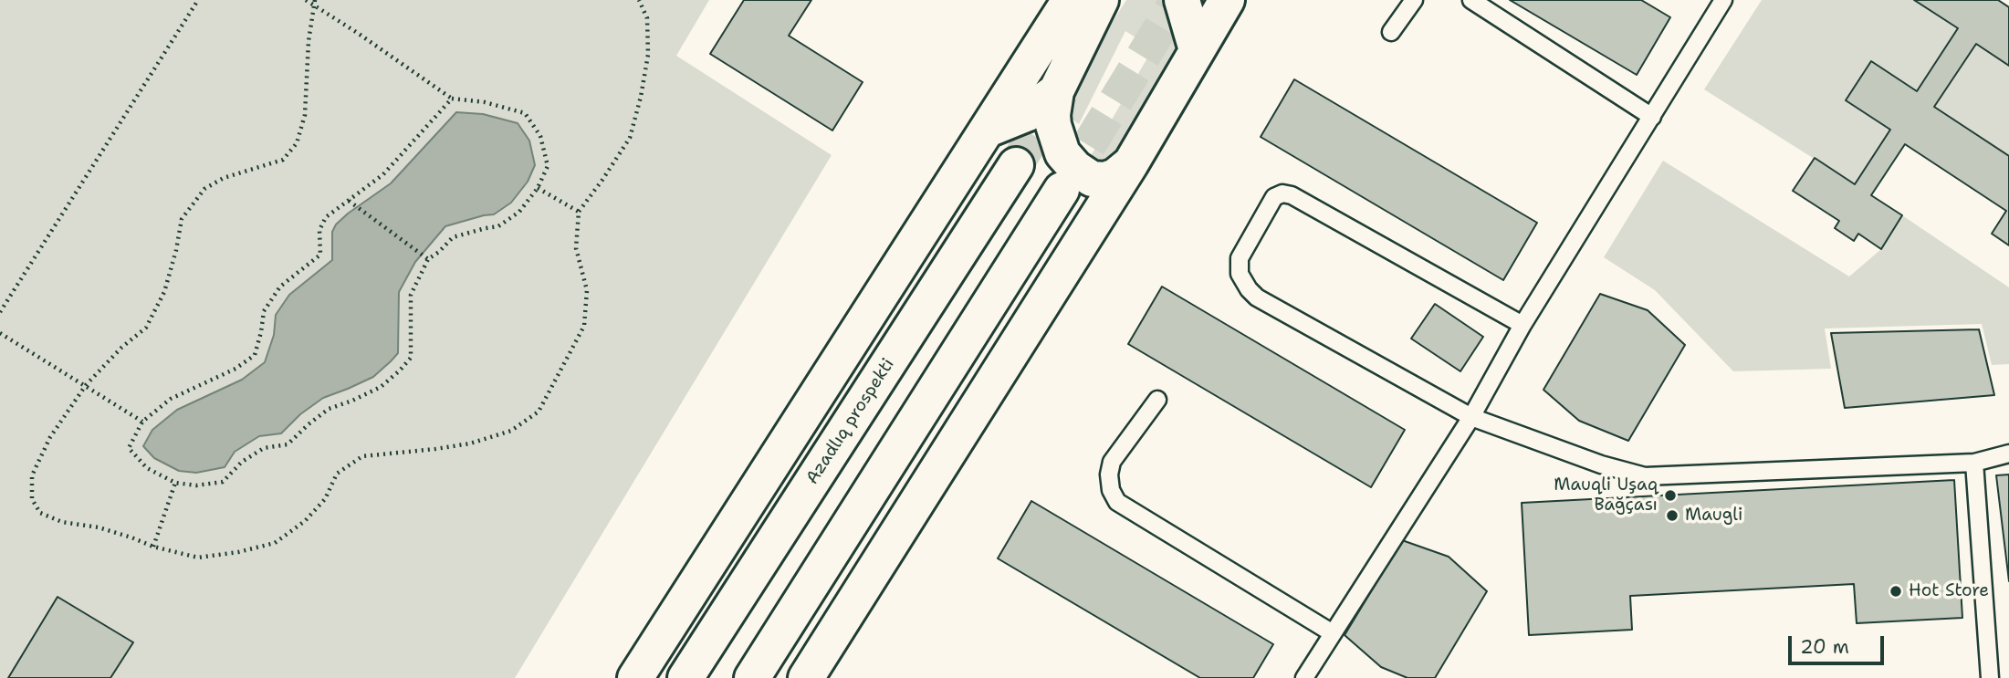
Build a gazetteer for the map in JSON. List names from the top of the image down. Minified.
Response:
{"streets":{"main road":["Azadlıq prospekti"]},"places":["Mauqli Uşaq Bağçası","Maugli","Hot Store"],"scale_bar":"20 m"}
